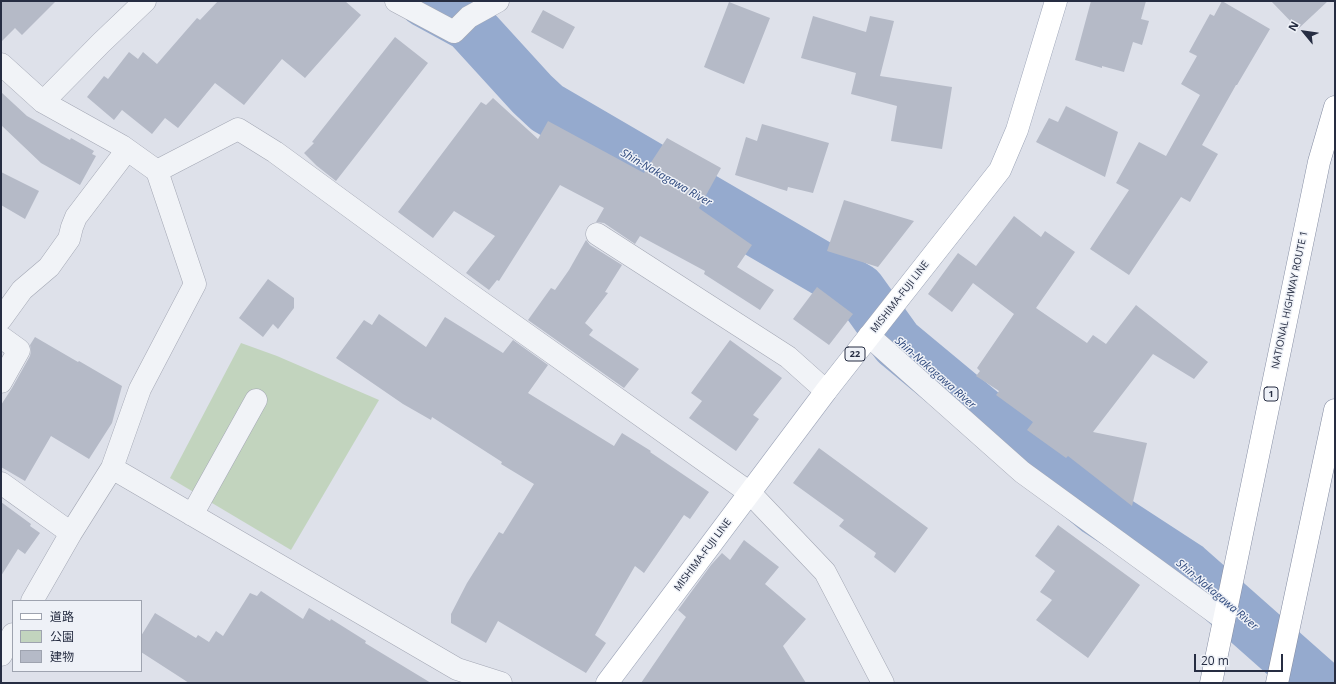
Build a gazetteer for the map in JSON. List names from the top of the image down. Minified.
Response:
{"streets":{"main road":["MISHIMA-FUJI LINE","NATIONAL HIGHWAY ROUTE 1","22","1"]},"water":["Shin-Nakagawa River"],"legend":["道路","公園","建物"],"scale_bar":"20 m","north":"top left"}
